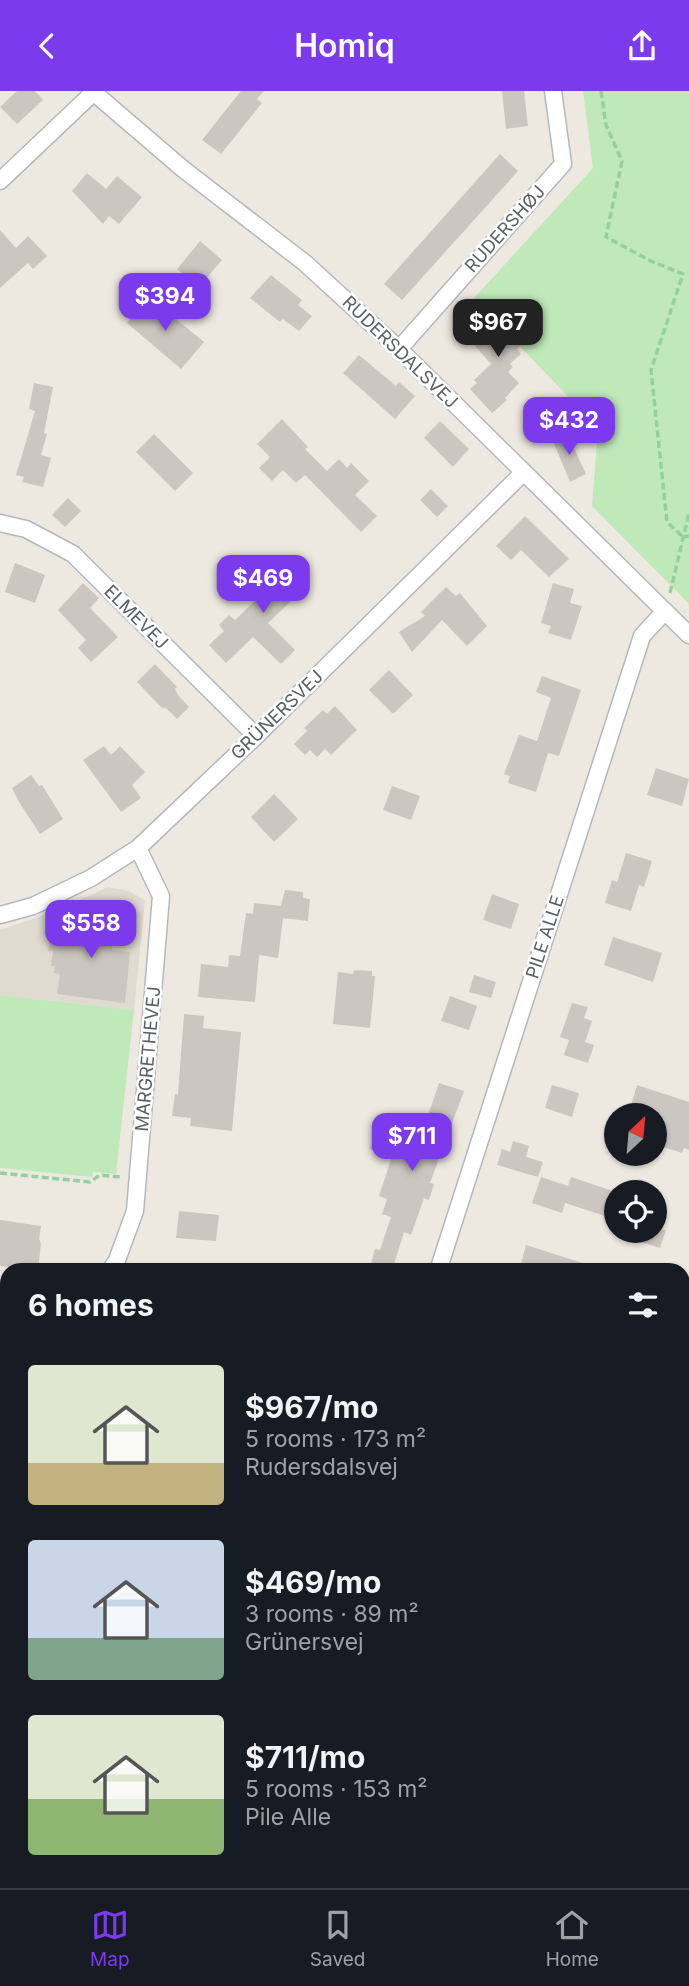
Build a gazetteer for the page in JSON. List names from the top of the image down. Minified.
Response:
{"streets":{"street":["RUDERSHØJ","RUDERSDALSVEJ","ELMEVEJ","GRÜNERSVEJ","PILE ALLE","MARGRETHEVEJ"]},"crossings":[["RUDERSHØJ","RUDERSDALSVEJ"],["RUDERSDALSVEJ","GRÜNERSVEJ"],["RUDERSDALSVEJ","PILE ALLE"],["ELMEVEJ","GRÜNERSVEJ"],["GRÜNERSVEJ","MARGRETHEVEJ"]],"north":"top right","page":{"header":"Homiq","price":["$394","$967","$432","$469","$558","$711"],"heading":"6 homes","list":[{"name":"$967/mo","note":"5 rooms · 173 m² · Rudersdalsvej"},{"name":"$469/mo","note":"3 rooms · 89 m² · Grünersvej"},{"name":"$711/mo","note":"5 rooms · 153 m² · Pile Alle"}],"tabs":["Map","Saved","Home"]}}
